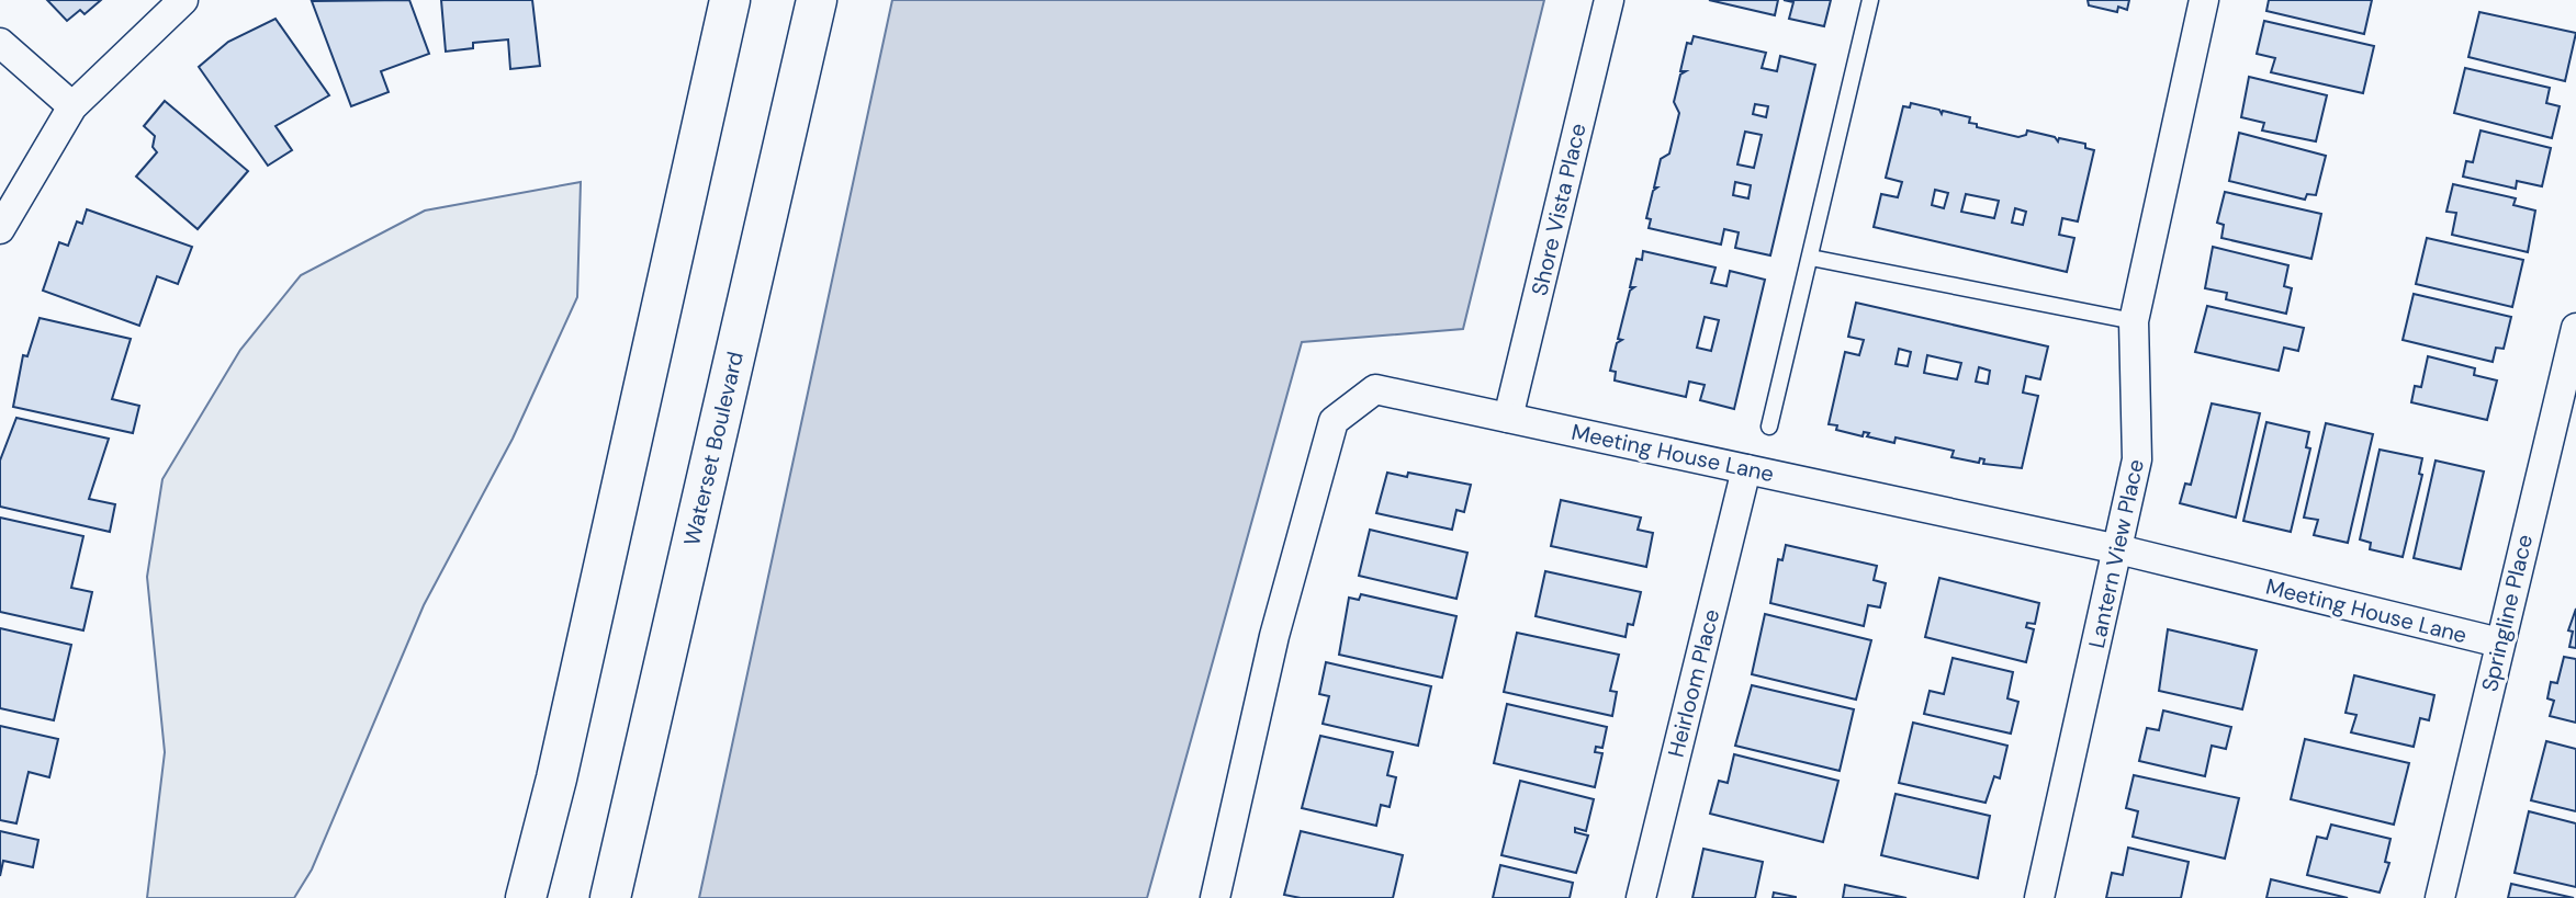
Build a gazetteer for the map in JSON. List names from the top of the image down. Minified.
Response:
{"streets":{"street":["Shore Vista Place","Waterset Boulevard","Meeting House Lane","Lantern View Place","Springline Place","Heirloom Place"]},"crossings":[["Shore Vista Place","Meeting House Lane"],["Meeting House Lane","Lantern View Place"],["Meeting House Lane","Springline Place"],["Meeting House Lane","Heirloom Place"]]}
